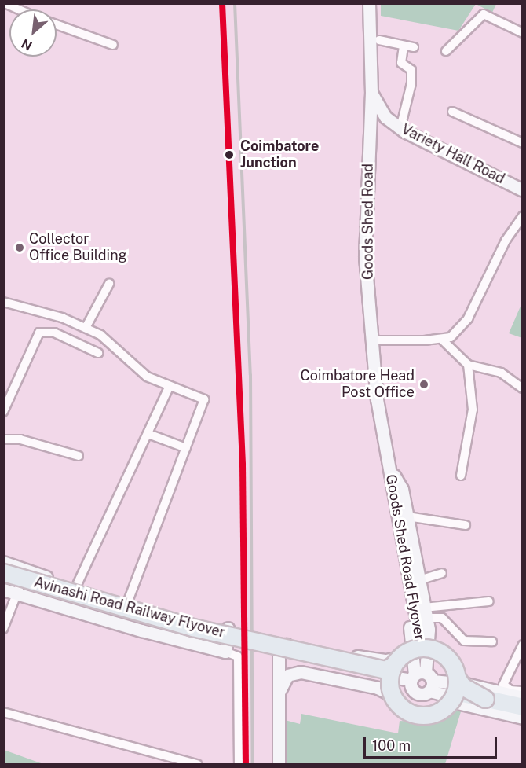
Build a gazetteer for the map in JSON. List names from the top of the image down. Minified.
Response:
{"streets":{"highway":["Avinashi Road Railway Flyover"],"main road":["Variety Hall Road","Goods Shed Road","Goods Shed Road Flyover"]},"crossings":[["Variety Hall Road","Goods Shed Road"],["Goods Shed Road","Goods Shed Road Flyover"],["Goods Shed Road Flyover","Avinashi Road Railway Flyover"]],"places":["Coimbatore Junction","Collector Office Building","Coimbatore Head Post Office"],"scale_bar":"100 m","north":"bottom left"}
